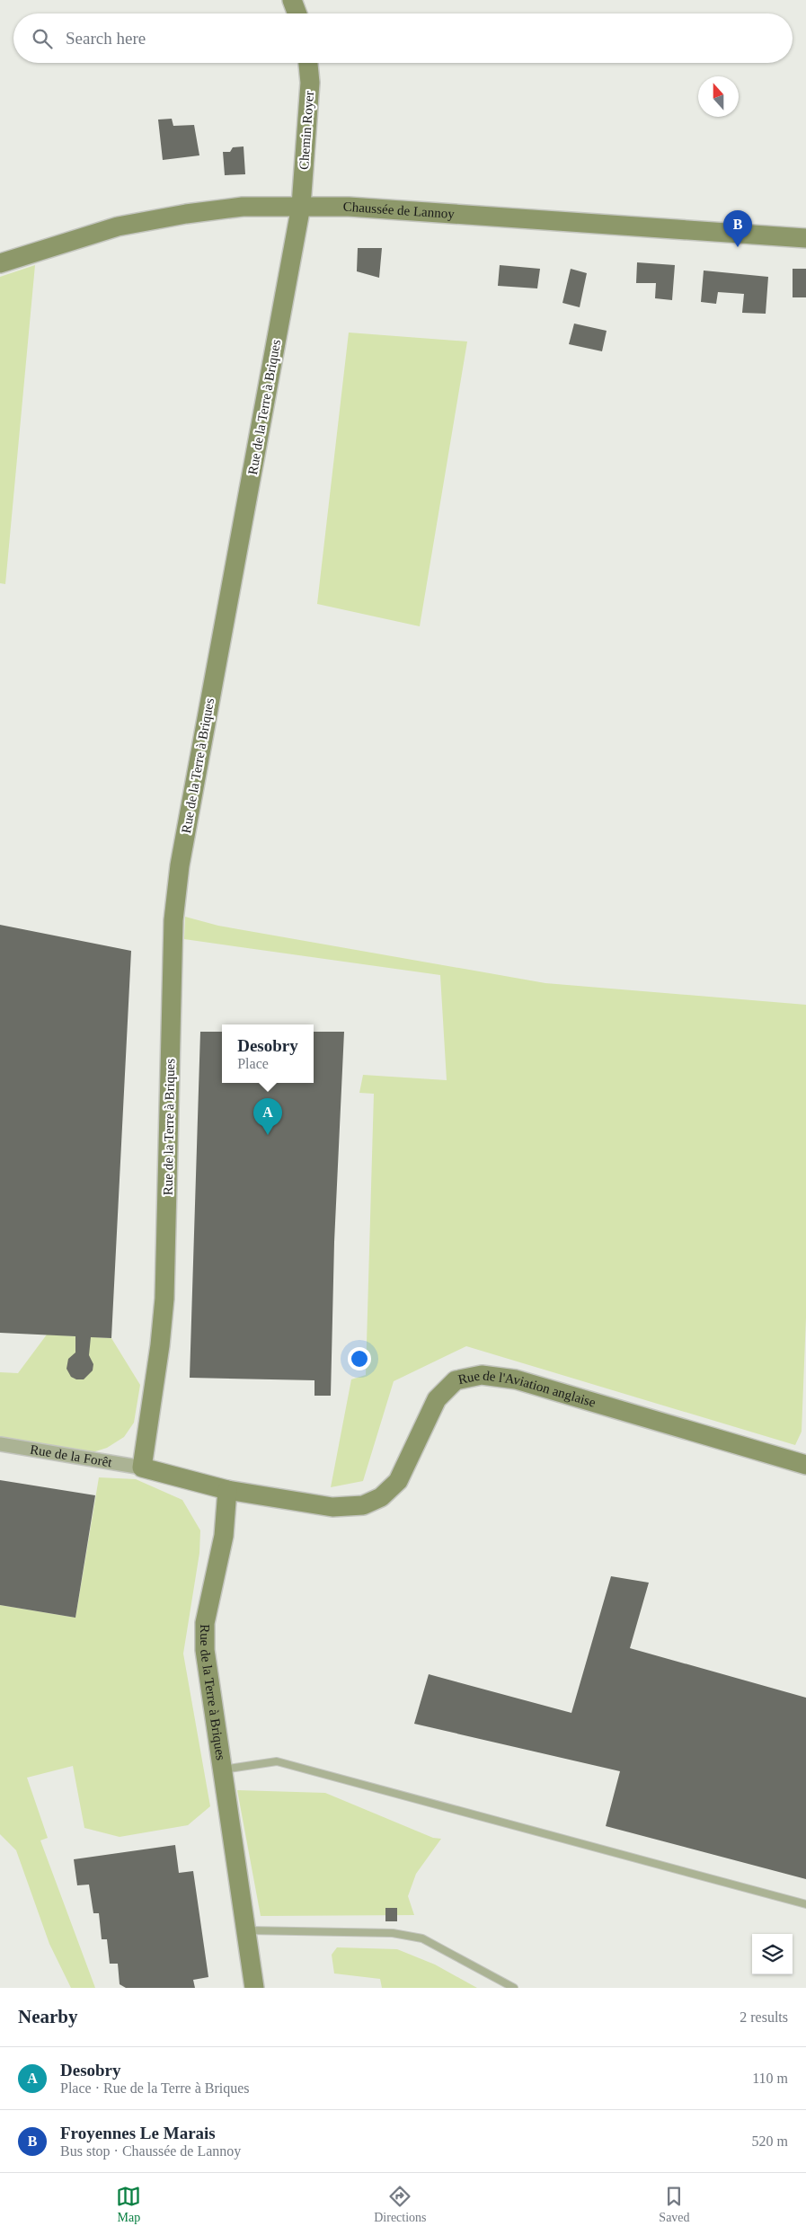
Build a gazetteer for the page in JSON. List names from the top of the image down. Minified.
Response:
{"streets":{"main road":["Chemin Royer","Chaussée de Lannoy","Rue de la Terre à Briques","Rue de l'Aviation anglaise"],"street":["Rue de la Forêt"]},"crossings":[["Chemin Royer","Chaussée de Lannoy"],["Chemin Royer","Rue de la Terre à Briques"],["Chaussée de Lannoy","Rue de la Terre à Briques"],["Rue de la Terre à Briques","Rue de l'Aviation anglaise"],["Rue de la Terre à Briques","Rue de la Forêt"]],"north":"top","page":{"search":"Search here","pins":["B","A"],"popup":["Desobry","Place"],"heading":["Nearby","2 results"],"list":[{"mark":"A","name":"Desobry","note":"Place · Rue de la Terre à Briques","value":"110 m"},{"mark":"B","name":"Froyennes Le Marais","note":"Bus stop · Chaussée de Lannoy","value":"520 m"}],"nav":["Map","Directions","Saved"]}}
